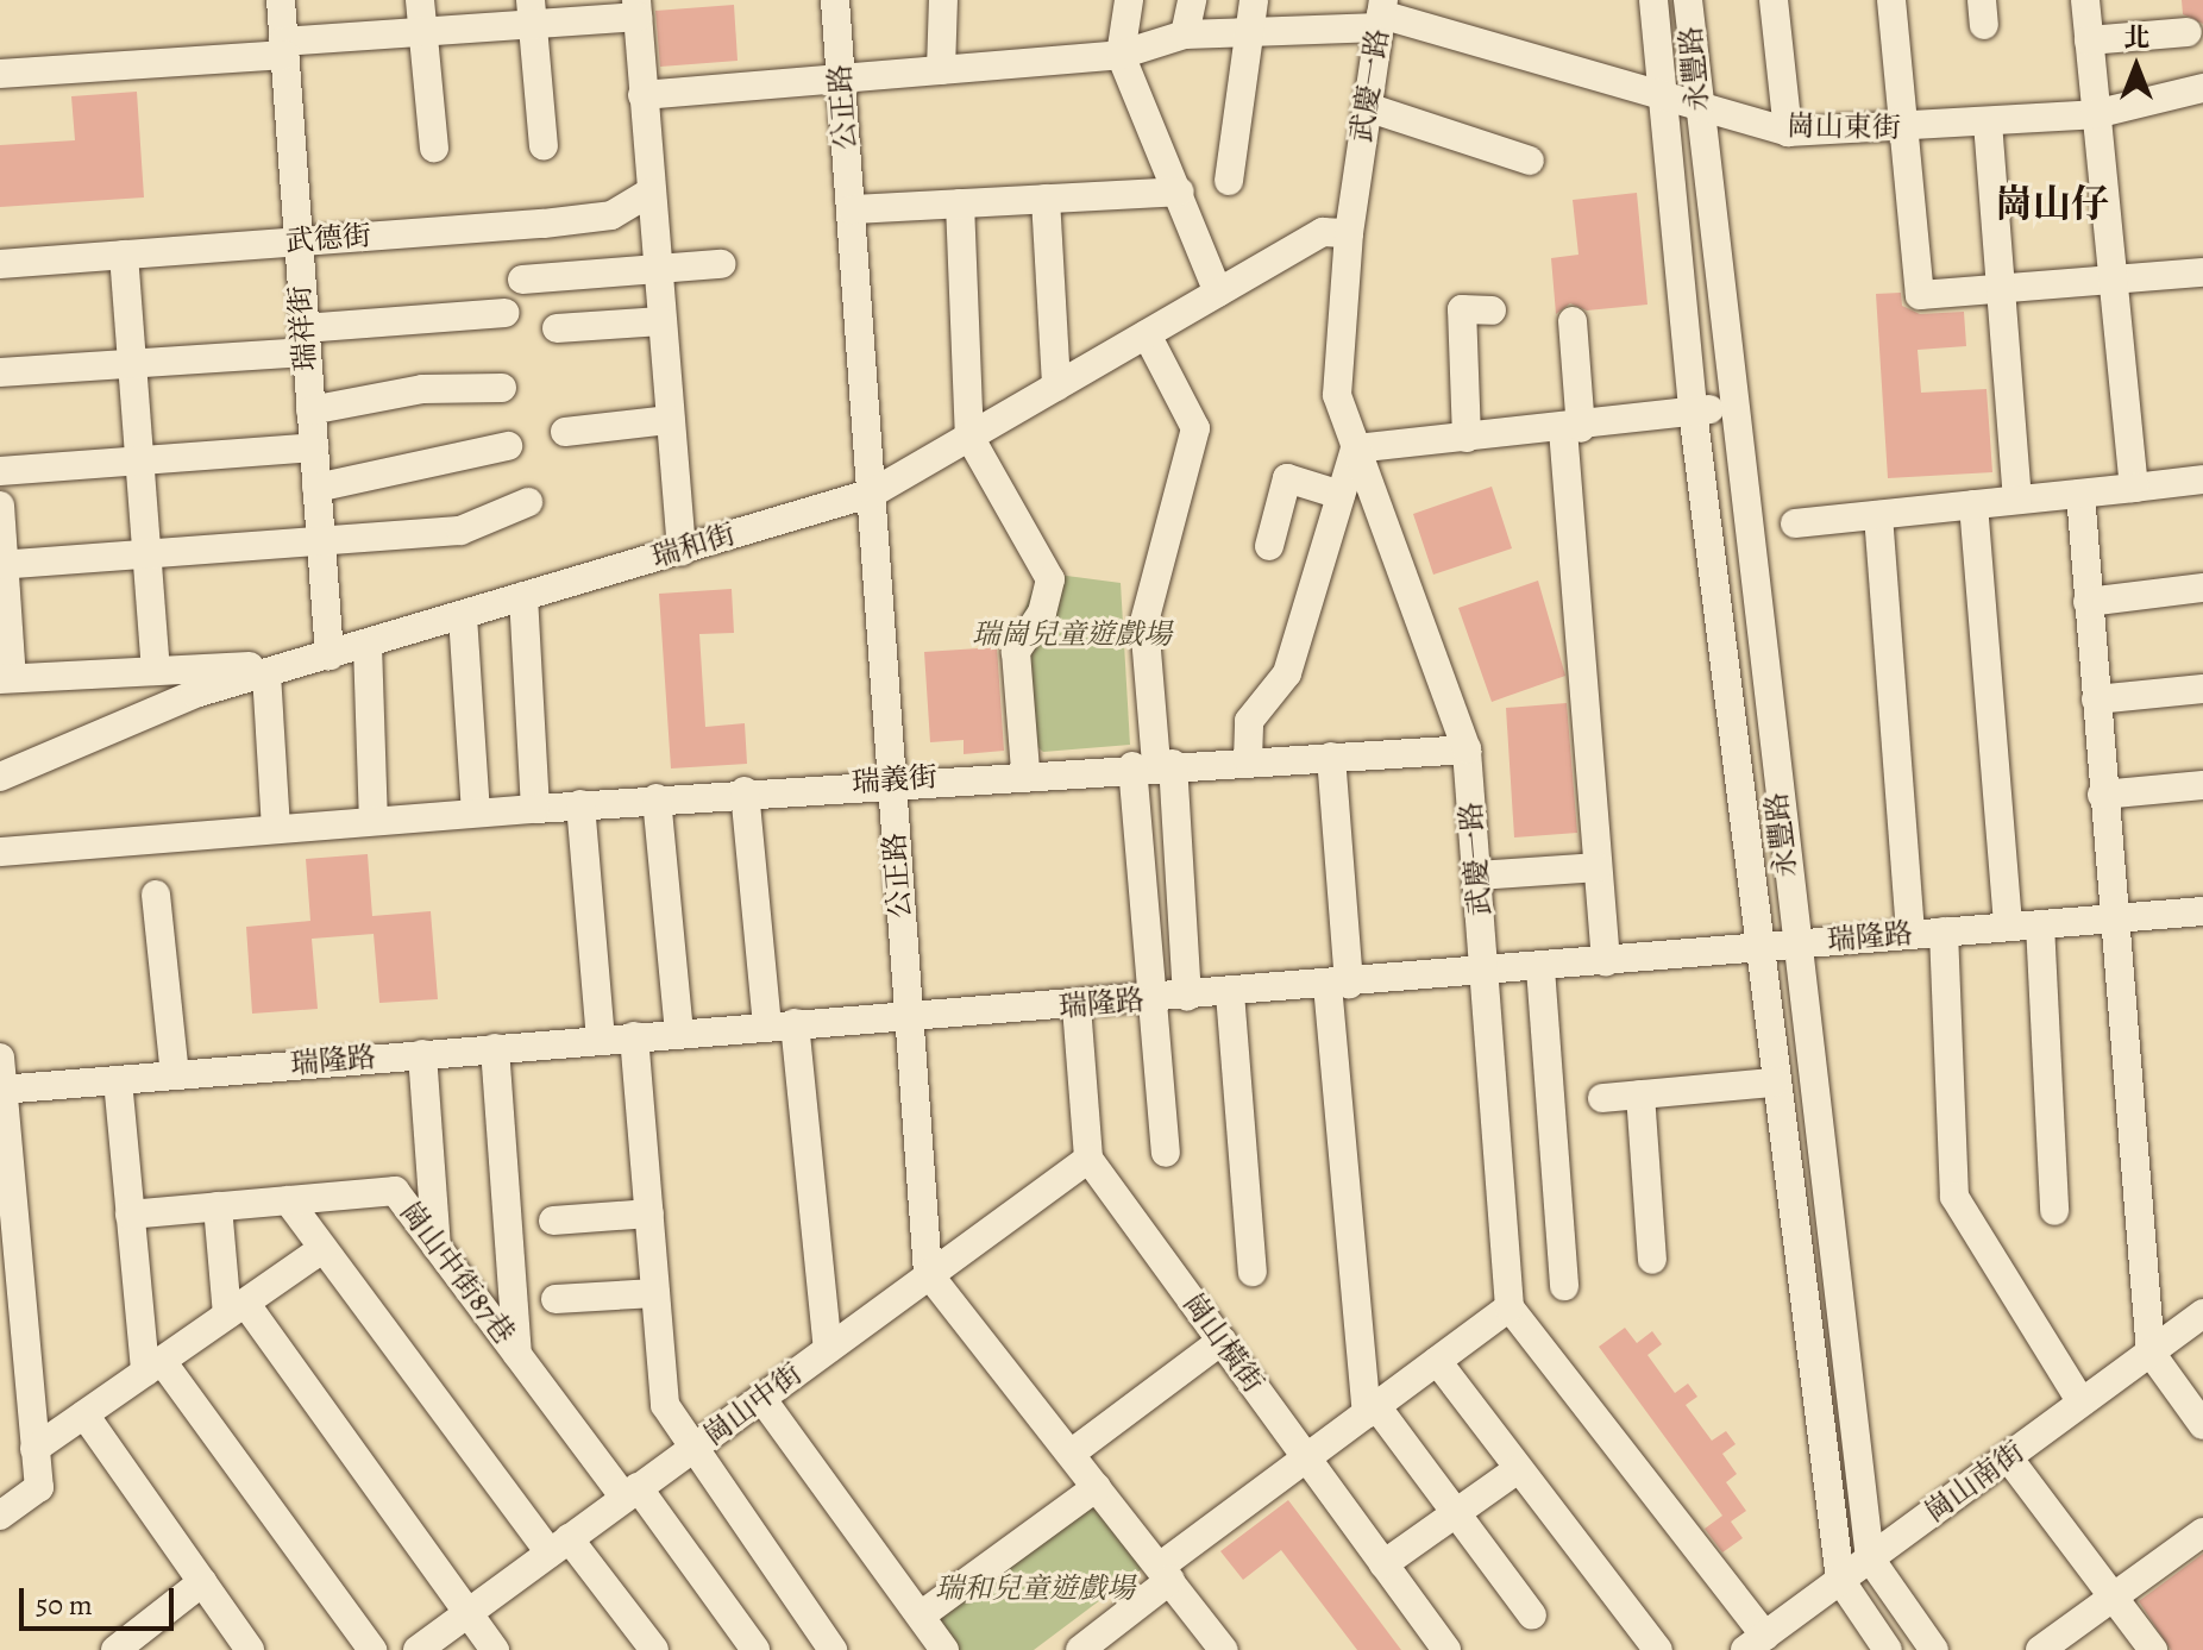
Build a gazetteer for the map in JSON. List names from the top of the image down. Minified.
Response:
{"streets":{"street":["永豐路","武慶一路","公正路","崗山東街","武德街","瑞祥街","瑞和街","瑞義街","瑞隆路","崗山中街87巷","崗山橫街","崗山中街","崗山南街"]},"crossings":[["永豐路","崗山東街"],["永豐路","瑞隆路"],["永豐路","崗山南街"],["武慶一路","崗山東街"],["武慶一路","瑞和街"],["武慶一路","瑞義街"],["武慶一路","瑞隆路"],["公正路","崗山東街"],["公正路","瑞和街"],["公正路","瑞義街"],["公正路","瑞隆路"],["公正路","崗山中街"],["武德街","瑞祥街"],["瑞祥街","瑞和街"],["崗山中街87巷","崗山中街"],["崗山橫街","崗山中街"]],"districts":["崗山仔"],"parks":["瑞崗兒童遊戲場","瑞和兒童遊戲場"],"scale_bar":"50 m","north":"top"}
